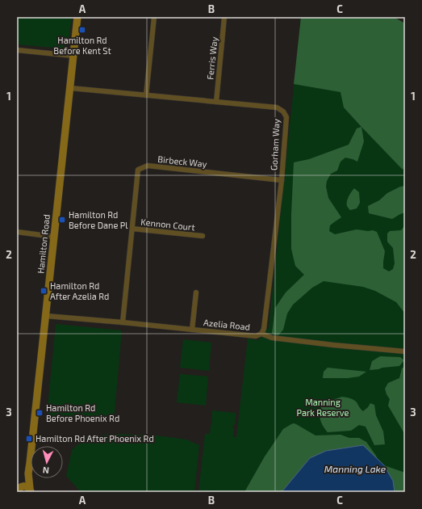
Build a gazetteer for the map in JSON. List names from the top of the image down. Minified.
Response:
{"streets":{"main road":["Hamilton Road"],"street":["Ferris Way","Gorham Way","Birbeck Way","Kennon Court","Azelia Road"]},"crossings":[["Ferris Way","Gorham Way"],["Gorham Way","Birbeck Way"],["Gorham Way","Hamilton Road"],["Gorham Way","Azelia Road"],["Birbeck Way","Kennon Court"],["Birbeck Way","Azelia Road"],["Hamilton Road","Azelia Road"]],"water":["Manning Lake"],"parks":["Manning Park Reserve"],"places":{"transit":["Hamilton Rd Before Kent St","Hamilton Rd Before Dane Pl","Hamilton Rd After Azelia Rd","Hamilton Rd Before Phoenix Rd","Hamilton Rd After Phoenix Rd"]},"north":"bottom","grid":{"columns":["A","B","C"],"rows":["1","2","3"]}}
